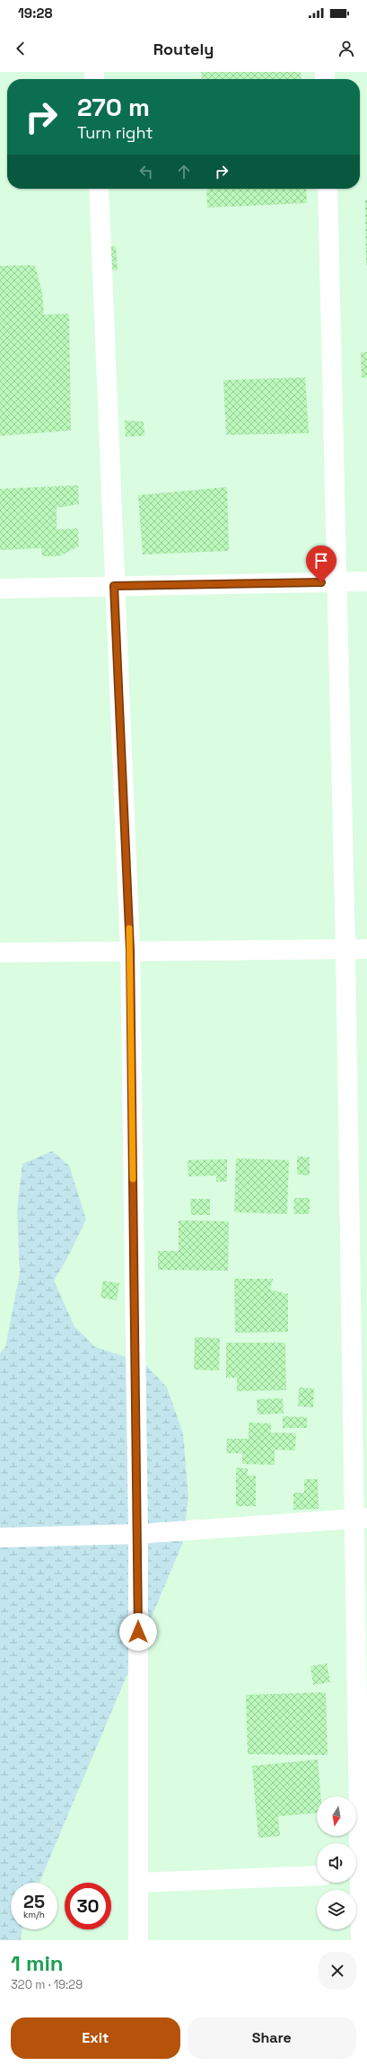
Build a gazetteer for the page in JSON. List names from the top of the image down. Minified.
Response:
{"north":"bottom","page":{"status":"19:28","header":"Routely","turn":["270 m","Turn right"],"speed":"25 km/h","limit":"30","heading":["1 min","320 m · 19:29"],"buttons":["Exit","Share"]}}
